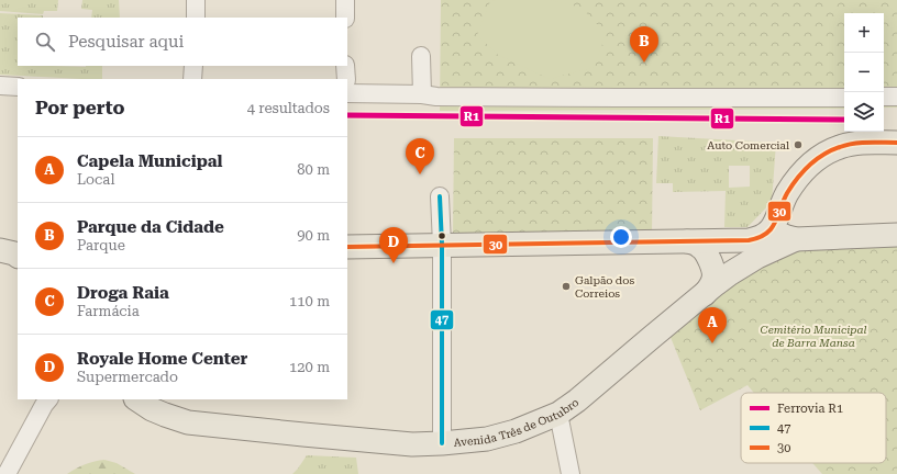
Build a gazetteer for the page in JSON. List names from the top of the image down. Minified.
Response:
{"streets":{"main road":["Avenida Três de Outubro"]},"parks":["Cemitério Municipal de Barra Mansa"],"places":["Auto Comercial","Galpão dos Correios"],"lines":["rail line R1","transit line 30","transit line 47"],"legend":["Ferrovia R1","47","30"],"page":{"map_buttons":["+","−"],"search":"Pesquisar aqui","pins":["B","C","D","A"],"heading":["Por perto","4 resultados"],"list":[{"mark":"A","name":"Capela Municipal","note":"Local","value":"80 m"},{"mark":"B","name":"Parque da Cidade","note":"Parque","value":"90 m"},{"mark":"C","name":"Droga Raia","note":"Farmácia","value":"110 m"},{"mark":"D","name":"Royale Home Center","note":"Supermercado","value":"120 m"}]}}
